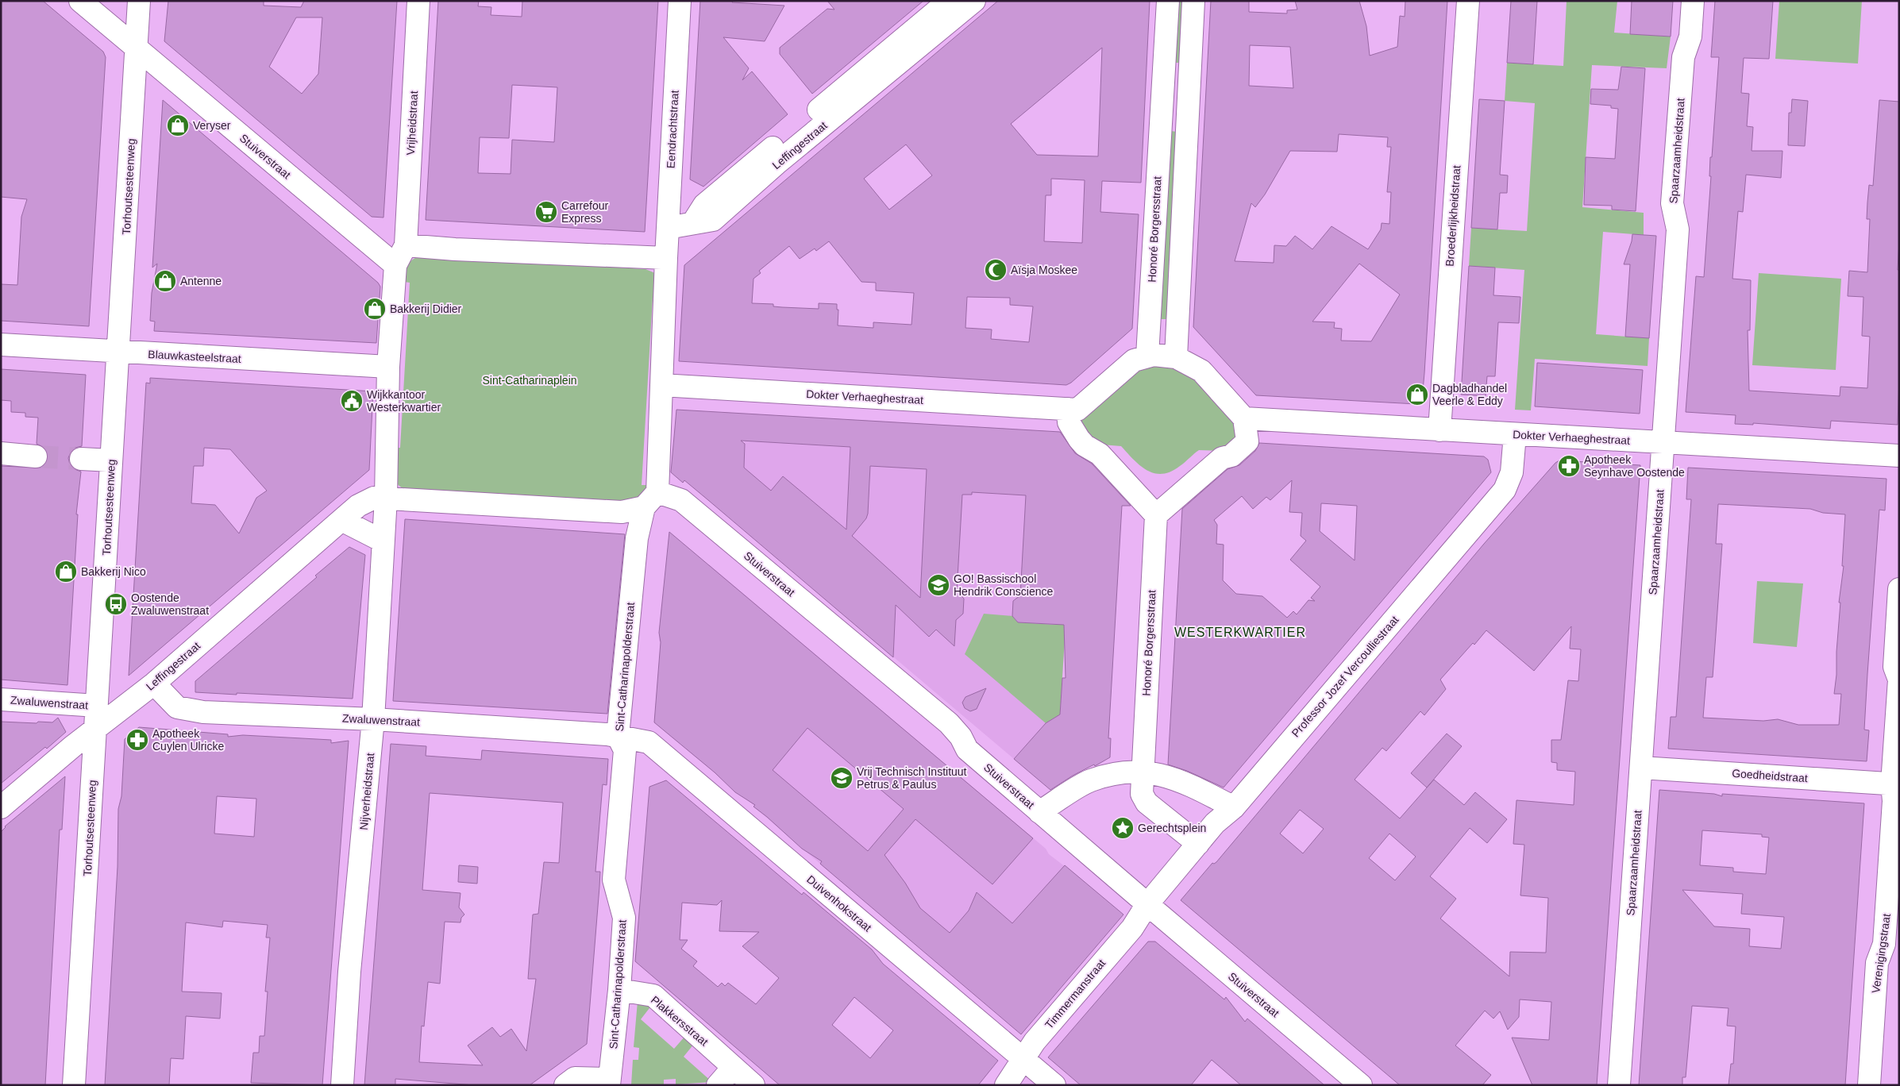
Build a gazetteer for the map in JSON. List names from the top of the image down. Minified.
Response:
{"streets":{"street":["Vrijheidstraat","Eendrachtstraat","Leffingestraat","Spaarzaamheidstraat","Stuiverstraat","Torhoutsesteenweg","Broederlijkheidstraat","Honoré Borgersstraat","Blauwkasteelstraat","Dokter Verhaeghestraat","Sint-Catharinapolderstraat","Professor Jozef Vercoulliestraat","Zwaluwenstraat","Goedheidstraat","Nijverheidstraat","Duivenhokstraat","Verenigingstraat","Timmermanstraat","Plakkersstraat"]},"crossings":[["Eendrachtstraat","Leffingestraat"],["Leffingestraat","Torhoutsesteenweg"],["Leffingestraat","Zwaluwenstraat"],["Leffingestraat","Nijverheidstraat"],["Spaarzaamheidstraat","Dokter Verhaeghestraat"],["Spaarzaamheidstraat","Goedheidstraat"],["Stuiverstraat","Torhoutsesteenweg"],["Stuiverstraat","Sint-Catharinapolderstraat"],["Stuiverstraat","Professor Jozef Vercoulliestraat"],["Stuiverstraat","Timmermanstraat"],["Torhoutsesteenweg","Blauwkasteelstraat"],["Torhoutsesteenweg","Zwaluwenstraat"],["Broederlijkheidstraat","Dokter Verhaeghestraat"],["Dokter Verhaeghestraat","Professor Jozef Vercoulliestraat"],["Sint-Catharinapolderstraat","Zwaluwenstraat"],["Sint-Catharinapolderstraat","Duivenhokstraat"],["Sint-Catharinapolderstraat","Plakkersstraat"],["Professor Jozef Vercoulliestraat","Timmermanstraat"],["Zwaluwenstraat","Nijverheidstraat"],["Zwaluwenstraat","Duivenhokstraat"],["Goedheidstraat","Verenigingstraat"],["Duivenhokstraat","Timmermanstraat"]],"districts":["WESTERKWARTIER"],"parks":["Sint-Catharinaplein"],"places":{"shop":["Veryser","Antenne","Bakkerij Didier","Dagbladhandel Veerle & Eddy","Bakkerij Nico"],"supermarket":["Carrefour Express"],"mosque":["Aïsja Moskee"],"public building":["Wijkkantoor Westerkwartier"],"pharmacy":["Apotheek Seynhave Oostende","Apotheek Cuylen Ulricke"],"school or university":["GO! Bassischool Hendrik Conscience","Vrij Technisch Instituut Petrus & Paulus"],"bus stop":["Oostende Zwaluwenstraat"],"place":["Gerechtsplein"]}}
